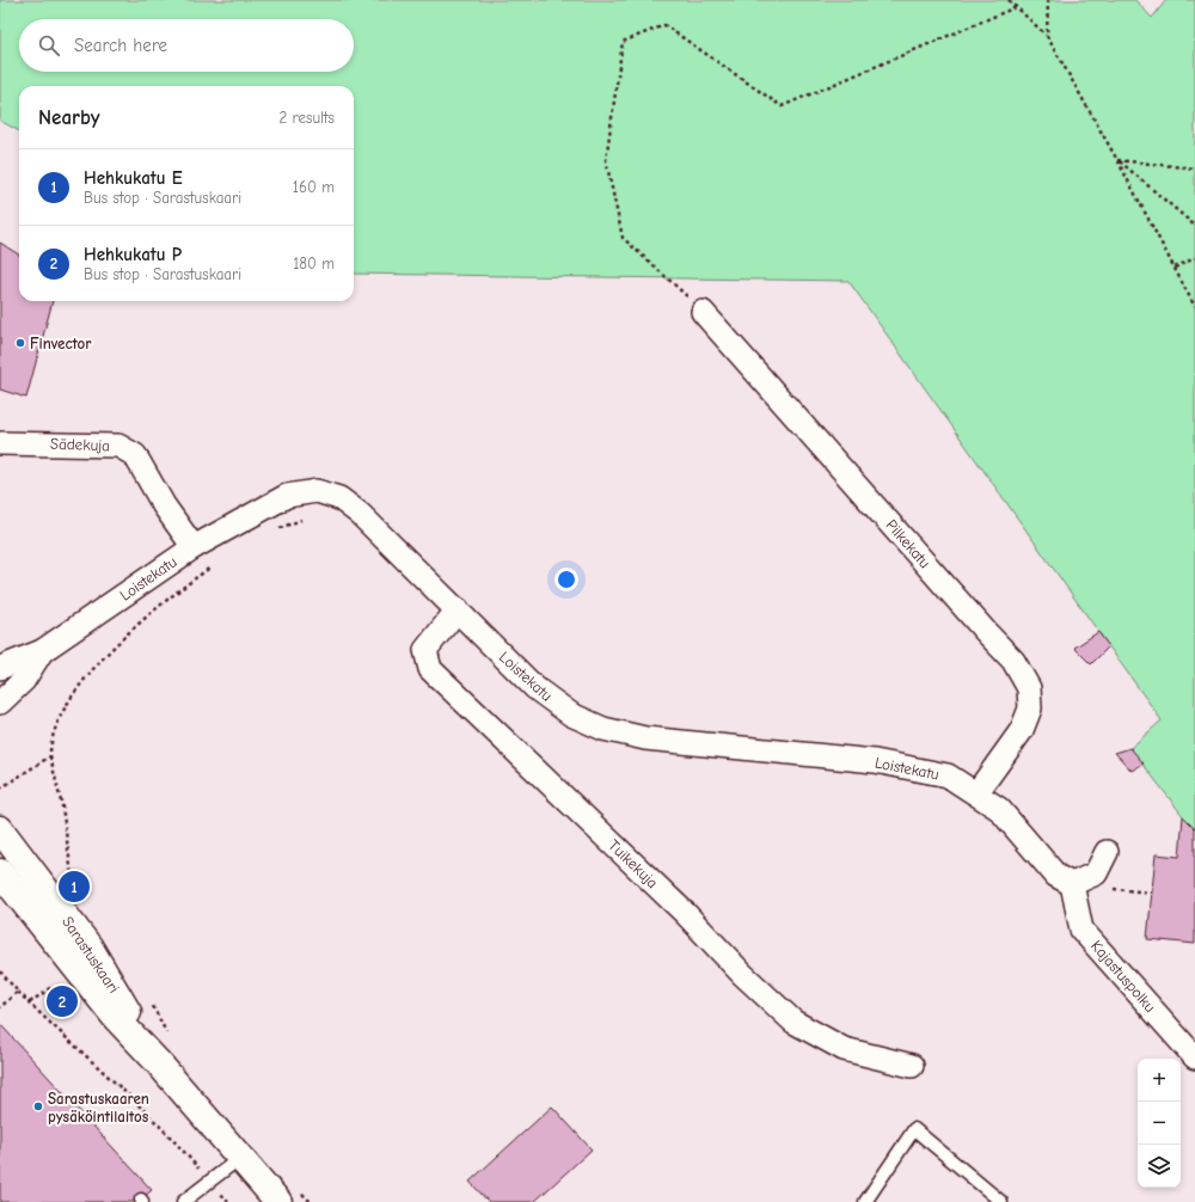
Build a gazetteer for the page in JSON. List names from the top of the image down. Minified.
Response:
{"streets":{"street":["Sädekuja","Pilkekatu","Loistekatu","Tuikekuja","Sarastuskaari","Kajastuspolku"]},"crossings":[["Sädekuja","Loistekatu"],["Pilkekatu","Loistekatu"],["Loistekatu","Tuikekuja"],["Loistekatu","Kajastuspolku"]],"places":["Finvector","Sarastuskaaren pysäköintilaitos"],"page":{"search":"Search here","heading":["Nearby","2 results"],"list":[{"mark":"1","name":"Hehkukatu E","note":"Bus stop · Sarastuskaari","value":"160 m"},{"mark":"2","name":"Hehkukatu P","note":"Bus stop · Sarastuskaari","value":"180 m"}],"pins":["1","2"],"map_buttons":["+","−"]}}
